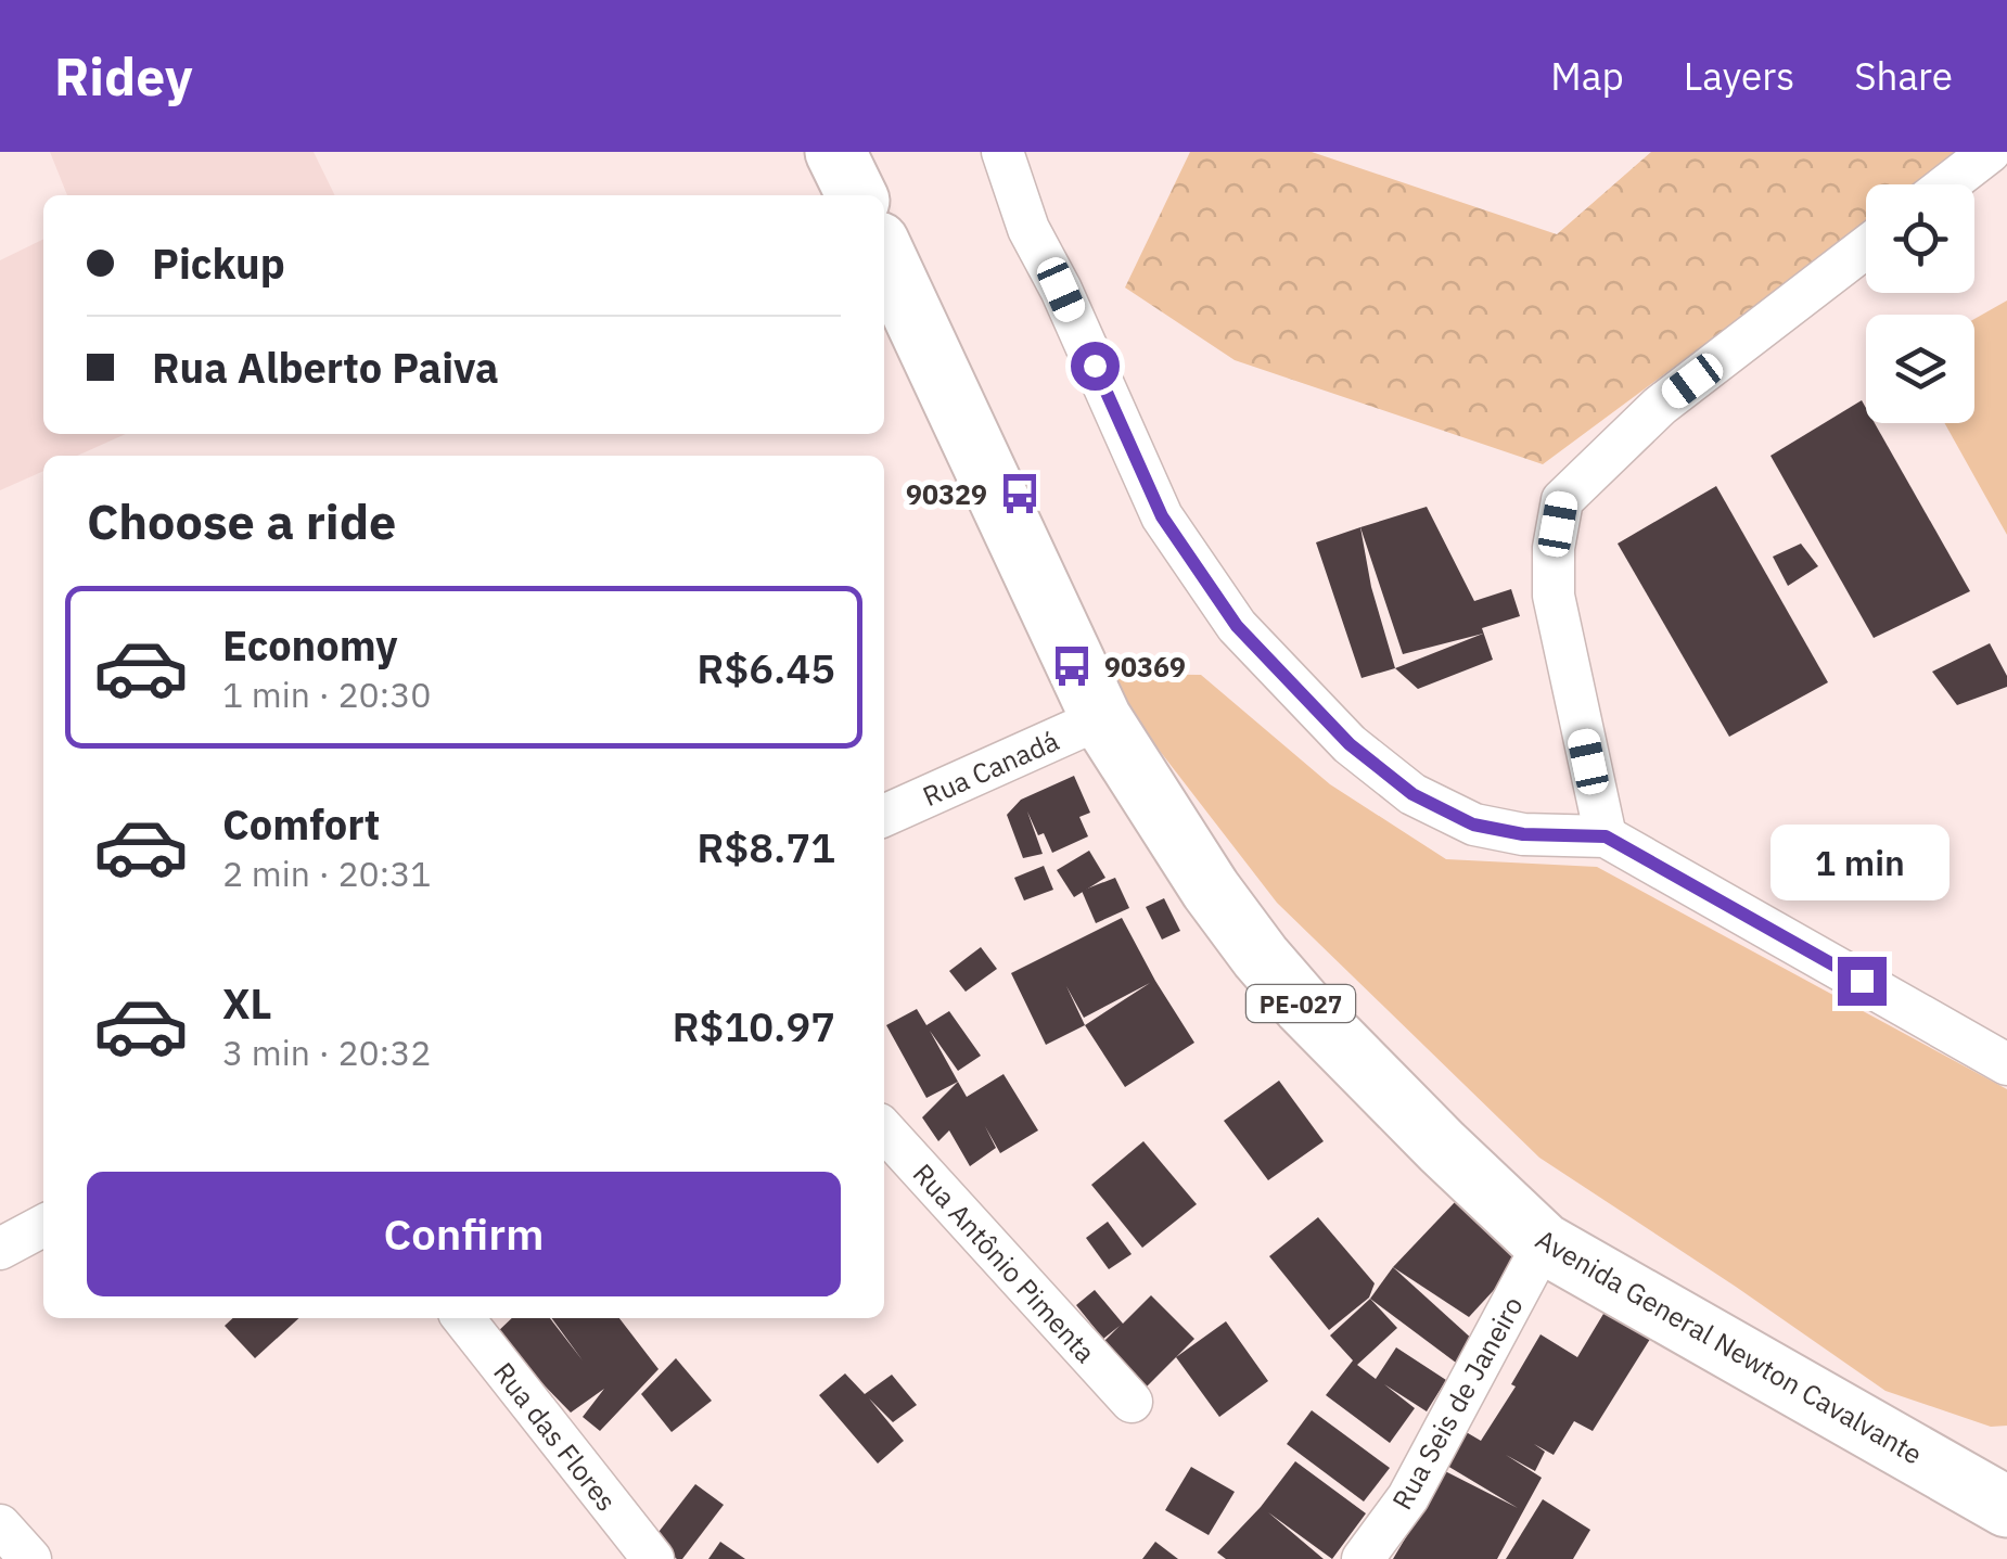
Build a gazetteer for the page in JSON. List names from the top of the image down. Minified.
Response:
{"streets":{"main road":["PE-027","Avenida General Newton Cavalvante"],"street":["Rua Canadá","Rua Antônio Pimenta","Rua Seis de Janeiro","Rua das Flores"]},"crossings":[["Rua Canadá","Avenida General Newton Cavalvante"],["Avenida General Newton Cavalvante","Rua Seis de Janeiro"]],"places":{"bus stop":["90329","90369"]},"page":{"header":"Ridey","nav":["Map","Layers","Share"],"banner":["Pickup","Rua Alberto Paiva"],"heading":"Choose a ride","list":[{"name":"Economy","note":"1 min · 20:30","value":"R$6.45"},{"name":"Comfort","note":"2 min · 20:31","value":"R$8.71"},{"name":"XL","note":"3 min · 20:32","value":"R$10.97"}],"bubble":"1 min","buttons":"Confirm"}}
